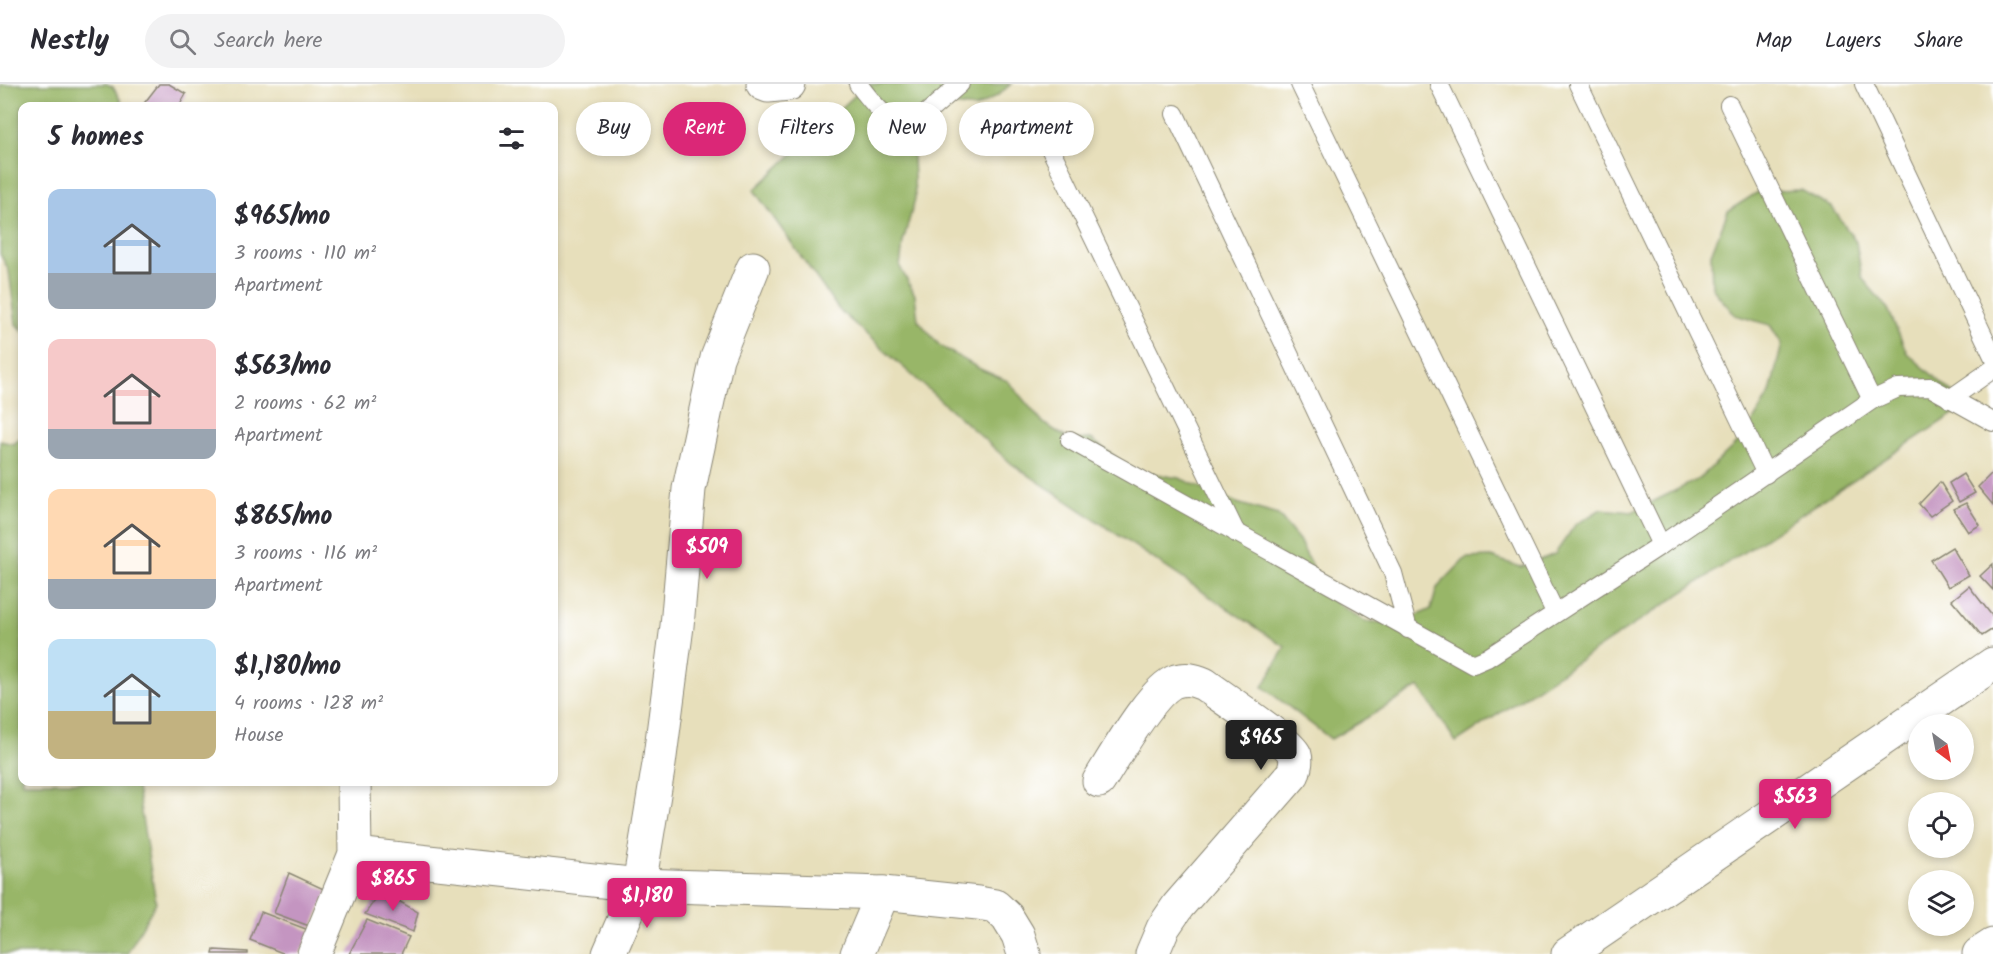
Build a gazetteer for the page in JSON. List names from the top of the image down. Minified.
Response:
{"north":"bottom right","page":{"header":"Nestly","search":"Search here","nav":["Map","Layers","Share"],"chip":["Buy","Rent","Filters","New","Apartment"],"heading":"5 homes","list":[{"name":"$965/mo","note":"3 rooms · 110 m² · Apartment"},{"name":"$563/mo","note":"2 rooms · 62 m² · Apartment"},{"name":"$865/mo","note":"3 rooms · 116 m² · Apartment"},{"name":"$1,180/mo","note":"4 rooms · 128 m² · House"}],"price":["$509","$965","$563","$865","$1,180"]}}
